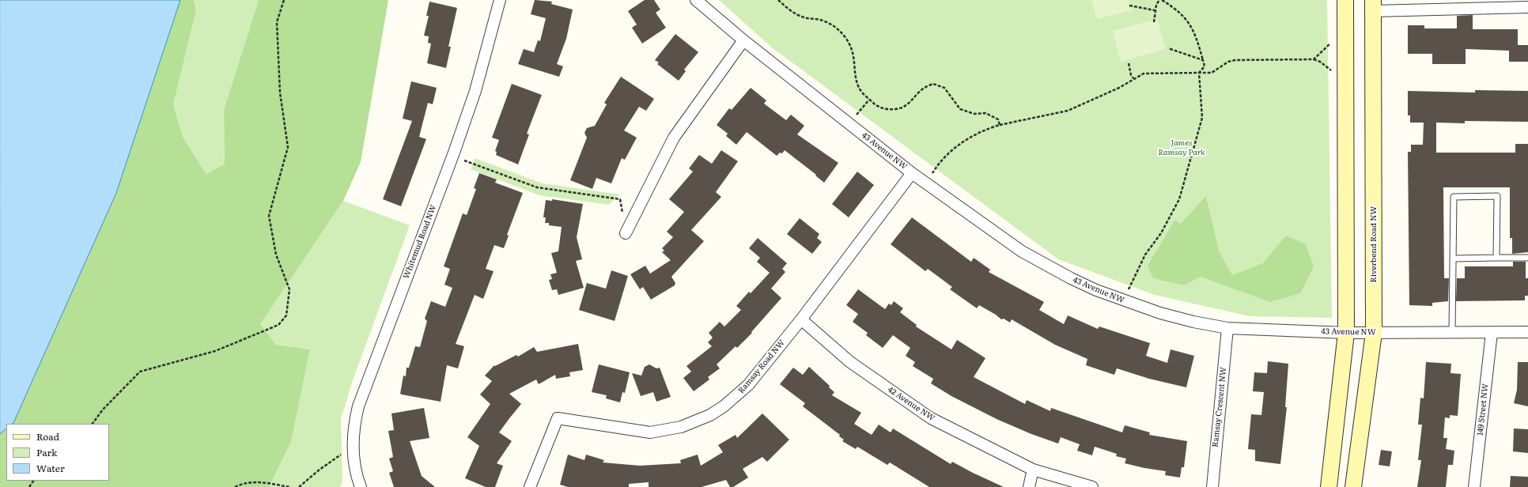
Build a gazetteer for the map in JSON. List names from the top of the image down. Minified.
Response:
{"streets":{"street":["43 Avenue NW","Whitemud Road NW","Riverbend Road NW","Ramsay Road NW","42 Avenue NW","Ramsay Crescent NW","149 Street NW"]},"crossings":[["43 Avenue NW","Riverbend Road NW"],["43 Avenue NW","Ramsay Road NW"],["43 Avenue NW","Ramsay Crescent NW"],["43 Avenue NW","149 Street NW"],["Ramsay Road NW","42 Avenue NW"]],"parks":["James Ramsay Park"],"legend":["Road","Park","Water"]}
